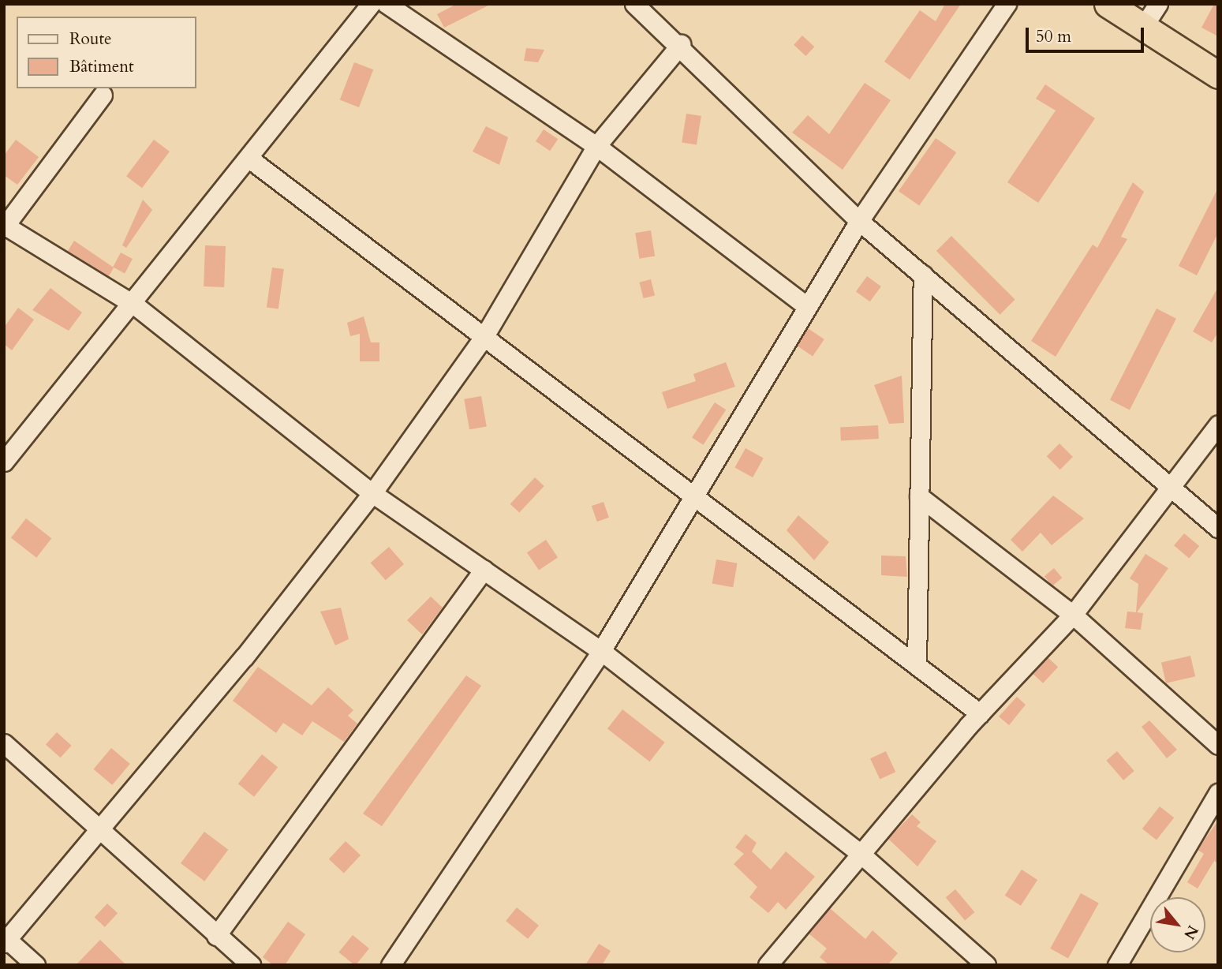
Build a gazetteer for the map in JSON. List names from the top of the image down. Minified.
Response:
{"legend":["Route","Bâtiment"],"scale_bar":"50 m","north":"bottom right"}
